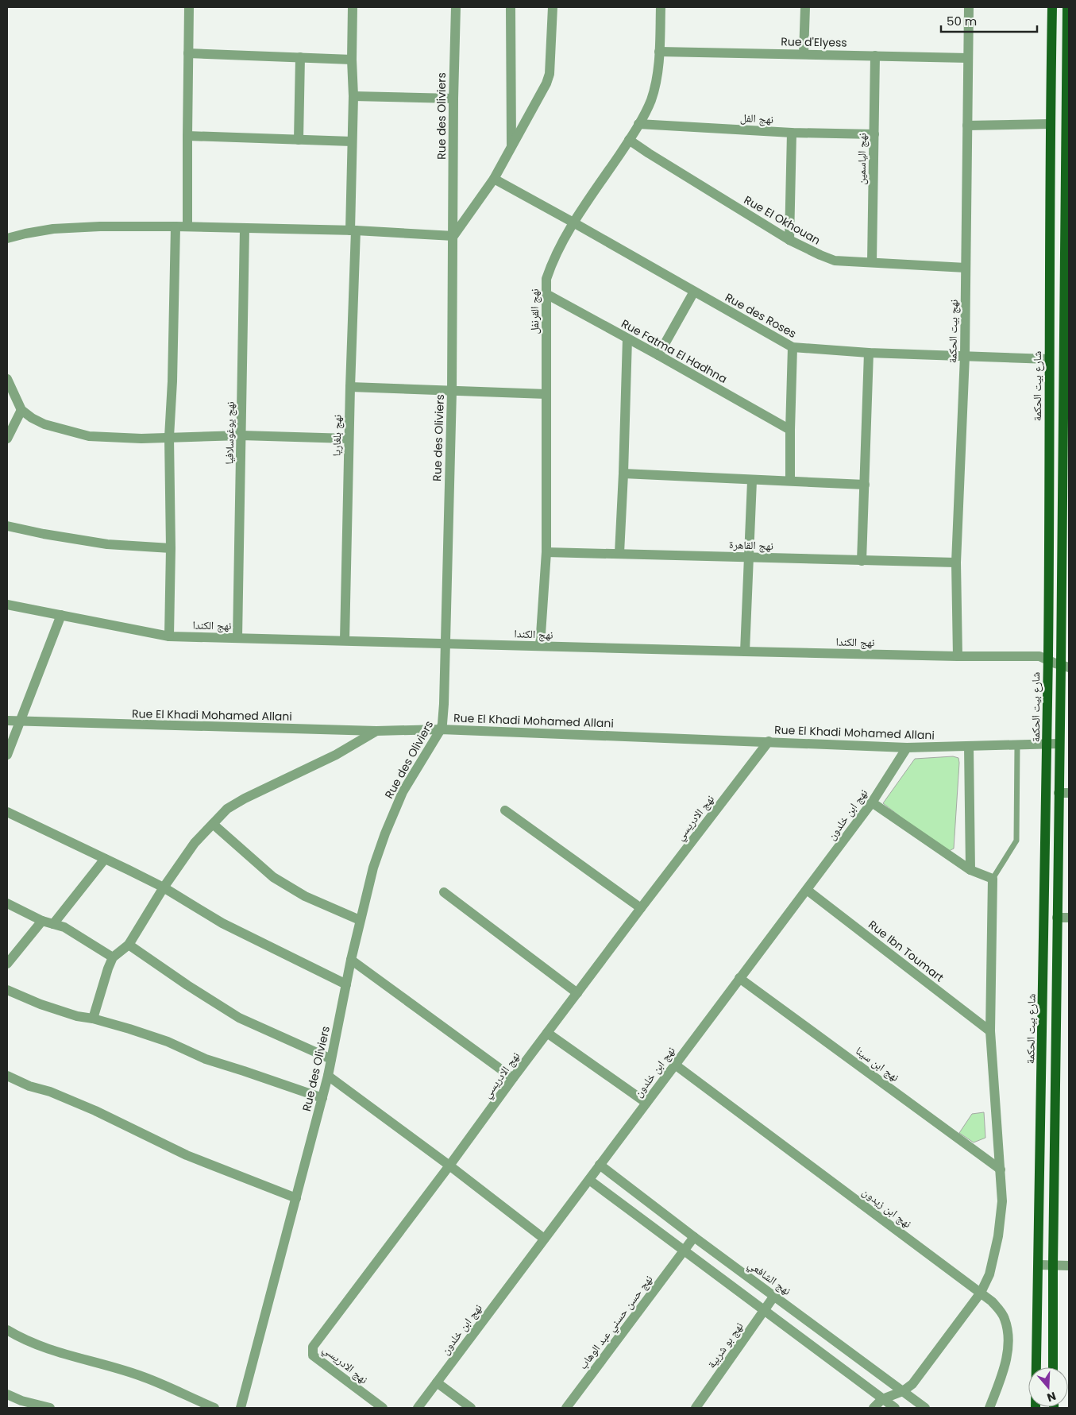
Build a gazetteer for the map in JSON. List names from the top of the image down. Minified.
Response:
{"streets":{"main road":["شارع بيت الحكمة"],"street":["Rue d'Elyess","Rue des Oliviers","نهج الفل","نهج الياسمين","Rue El Okhouan","نهج القرنفل","Rue des Roses","نهج بيت الحكمة","Rue Fatma El Hadhna","نهج يوغوسلافيا","نهج بلغاريا","نهج القاهرة","نهج الكندا","Rue El Khadi Mohamed Allani","نهج ابن خلدون","نهج الادريسي","Rue Ibn Toumart","نهج ابن سينا","نهج ابن زيدون","نهج الشافعي","نهج حسن حسني عبد الوهاب","نهج بو شربية"]},"crossings":[["Rue d'Elyess","نهج الياسمين"],["Rue d'Elyess","نهج القرنفل"],["Rue d'Elyess","نهج بيت الحكمة"],["Rue des Oliviers","نهج الكندا"],["Rue des Oliviers","Rue El Khadi Mohamed Allani"],["نهج الفل","نهج الياسمين"],["نهج الفل","نهج القرنفل"],["نهج الياسمين","Rue El Okhouan"],["Rue El Okhouan","نهج القرنفل"],["Rue El Okhouan","نهج بيت الحكمة"],["نهج القرنفل","Rue des Roses"],["نهج القرنفل","Rue Fatma El Hadhna"],["نهج القرنفل","نهج القاهرة"],["نهج القرنفل","نهج الكندا"],["Rue des Roses","نهج بيت الحكمة"],["Rue des Roses","شارع بيت الحكمة"],["نهج بيت الحكمة","نهج القاهرة"],["نهج بيت الحكمة","نهج الكندا"],["شارع بيت الحكمة","نهج الكندا"],["شارع بيت الحكمة","Rue El Khadi Mohamed Allani"],["نهج يوغوسلافيا","نهج الكندا"],["نهج بلغاريا","نهج الكندا"],["Rue El Khadi Mohamed Allani","نهج ابن خلدون"],["Rue El Khadi Mohamed Allani","نهج الادريسي"],["نهج ابن خلدون","Rue Ibn Toumart"],["نهج ابن خلدون","نهج ابن سينا"],["نهج ابن خلدون","نهج ابن زيدون"],["نهج ابن خلدون","نهج الشافعي"],["نهج الشافعي","نهج حسن حسني عبد الوهاب"],["نهج الشافعي","نهج بو شربية"]],"scale_bar":"50 m","north":"bottom"}
